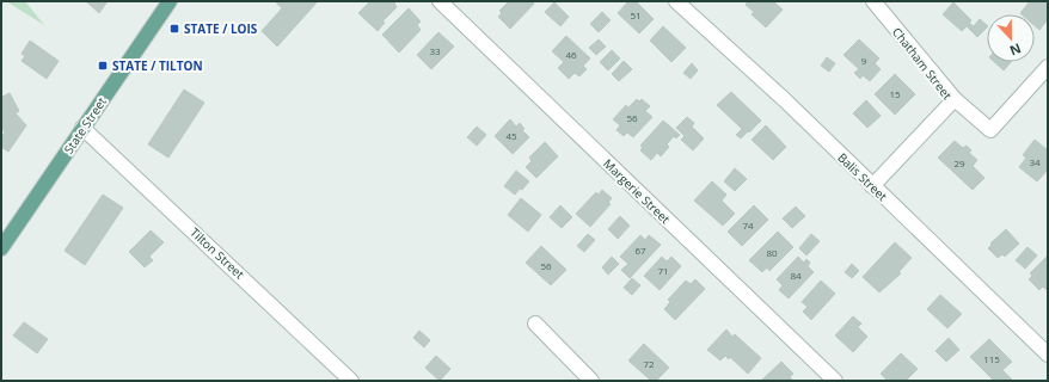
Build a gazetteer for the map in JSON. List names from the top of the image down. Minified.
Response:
{"streets":{"main road":["State Street"],"street":["Chatham Street","Balis Street","Margerie Street","Tilton Street"]},"crossings":[["Chatham Street","Balis Street"],["State Street","Tilton Street"]],"places":{"transit":["STATE / LOIS","STATE / TILTON"]},"house_numbers":["51","33","46","9","15","56","45","34","29","74","67","80","56","71","84","115","72"],"north":"bottom"}
